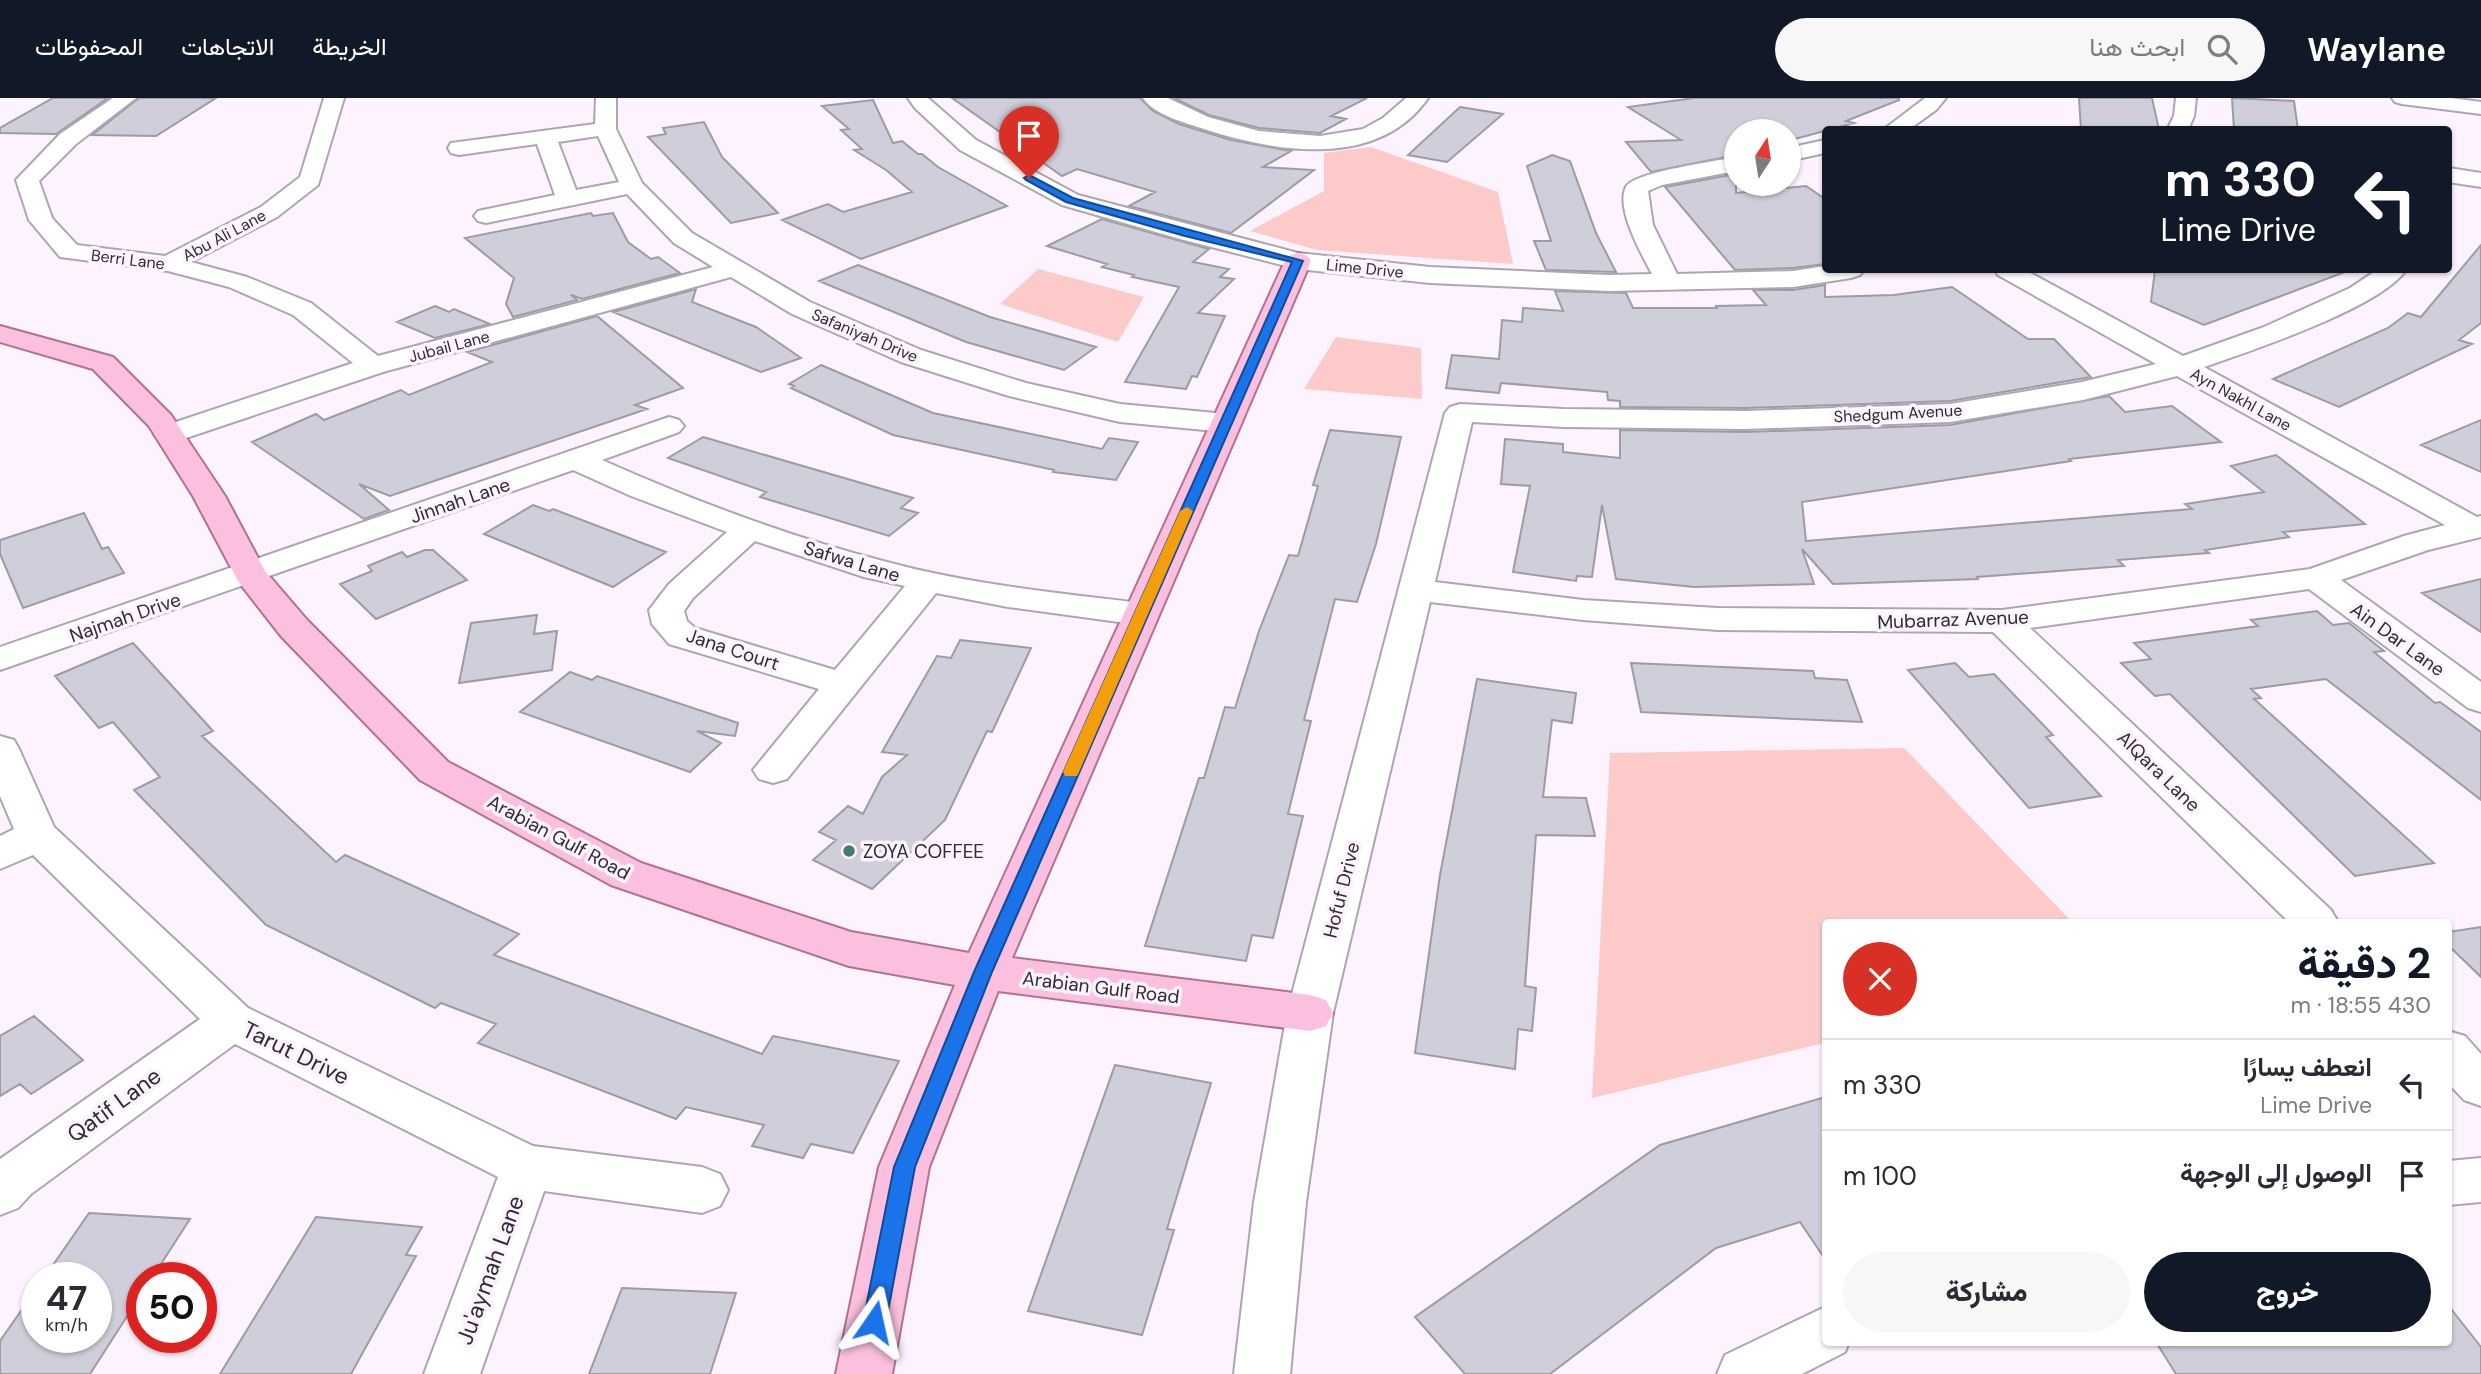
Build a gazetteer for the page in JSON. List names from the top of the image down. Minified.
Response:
{"streets":{"main road":["Arabian Gulf Road"],"street":["Abu Ali Lane","Berri Lane","Lime Drive","Safaniyah Drive","Jubail Lane","Ayn Nakhl Lane","Shedgum Avenue","Jinnah Lane","Safwa Lane","Najmah Drive","Mubarraz Avenue","Ain Dar Lane","Jana Court","AlQara Lane","Hofuf Drive","Tarut Drive","Qatif Lane","Ju'aymah Lane"]},"crossings":[["Abu Ali Lane","Berri Lane"],["Berri Lane","Jubail Lane"],["Safaniyah Drive","Jubail Lane"],["Jubail Lane","Arabian Gulf Road"],["Ayn Nakhl Lane","Shedgum Avenue"],["Ayn Nakhl Lane","Mubarraz Avenue"],["Shedgum Avenue","Hofuf Drive"],["Jinnah Lane","Safwa Lane"],["Jinnah Lane","Najmah Drive"],["Jinnah Lane","Arabian Gulf Road"],["Safwa Lane","Jana Court"],["Najmah Drive","Arabian Gulf Road"],["Mubarraz Avenue","Ain Dar Lane"],["Mubarraz Avenue","AlQara Lane"],["Mubarraz Avenue","Hofuf Drive"],["Arabian Gulf Road","Hofuf Drive"],["Tarut Drive","Qatif Lane"],["Tarut Drive","Ju'aymah Lane"]],"places":["ZOYA COFFEE"],"north":"top","page":{"header":"Waylane","search":"ابحث هنا","nav":["الخريطة","الاتجاهات","المحفوظات"],"turn":["330 m","Lime Drive"],"heading":["2 دقيقة","430 m · 18:55"],"list":[{"name":"انعطف يسارًا","note":"Lime Drive","value":"330 m"},{"name":"الوصول إلى الوجهة","value":"100 m"}],"buttons":["خروج","مشاركة"],"speed":"47 km/h","limit":"50"}}
